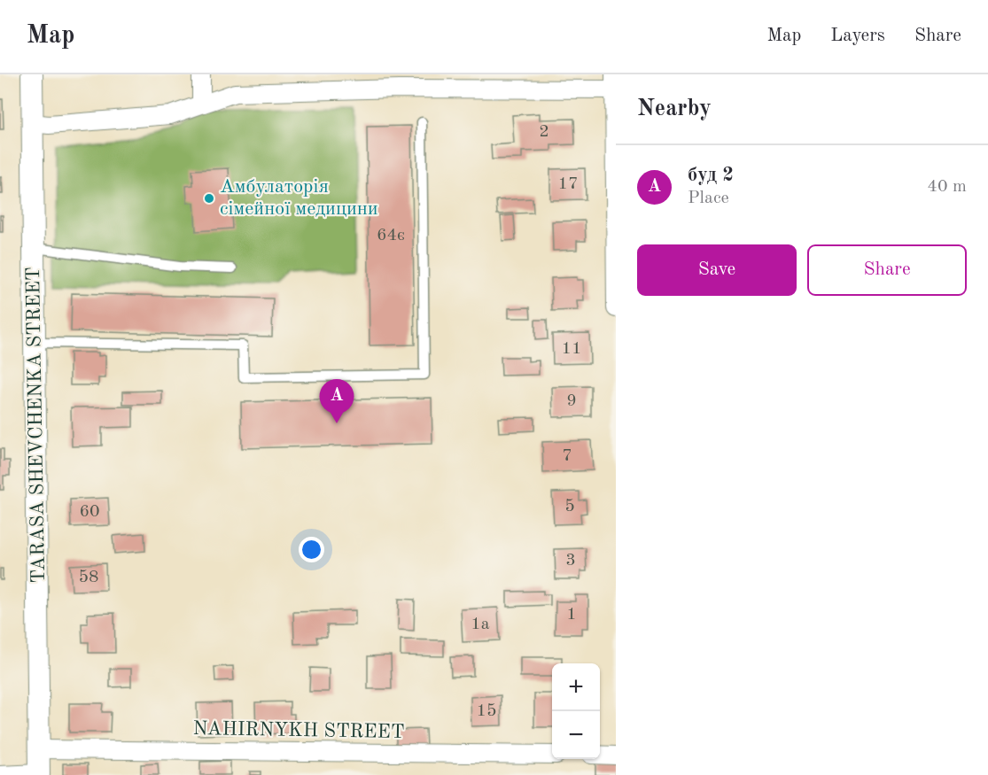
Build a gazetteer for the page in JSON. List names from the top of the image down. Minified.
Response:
{"streets":{"street":["TARASA SHEVCHENKA STREET","NAHIRNYKH STREET"]},"crossings":[["TARASA SHEVCHENKA STREET","NAHIRNYKH STREET"]],"places":["Амбулаторія сімейної медицини"],"house_numbers":["2","17","64є","11","9","7","5","60","3","58","1","1а","15"],"page":{"header":"Map","nav":["Map","Layers","Share"],"heading":"Nearby","list":[{"mark":"A","name":"буд 2","note":"Place","value":"40 m"}],"buttons":["Save","Share"],"pins":"A","map_buttons":["+","−"]}}
